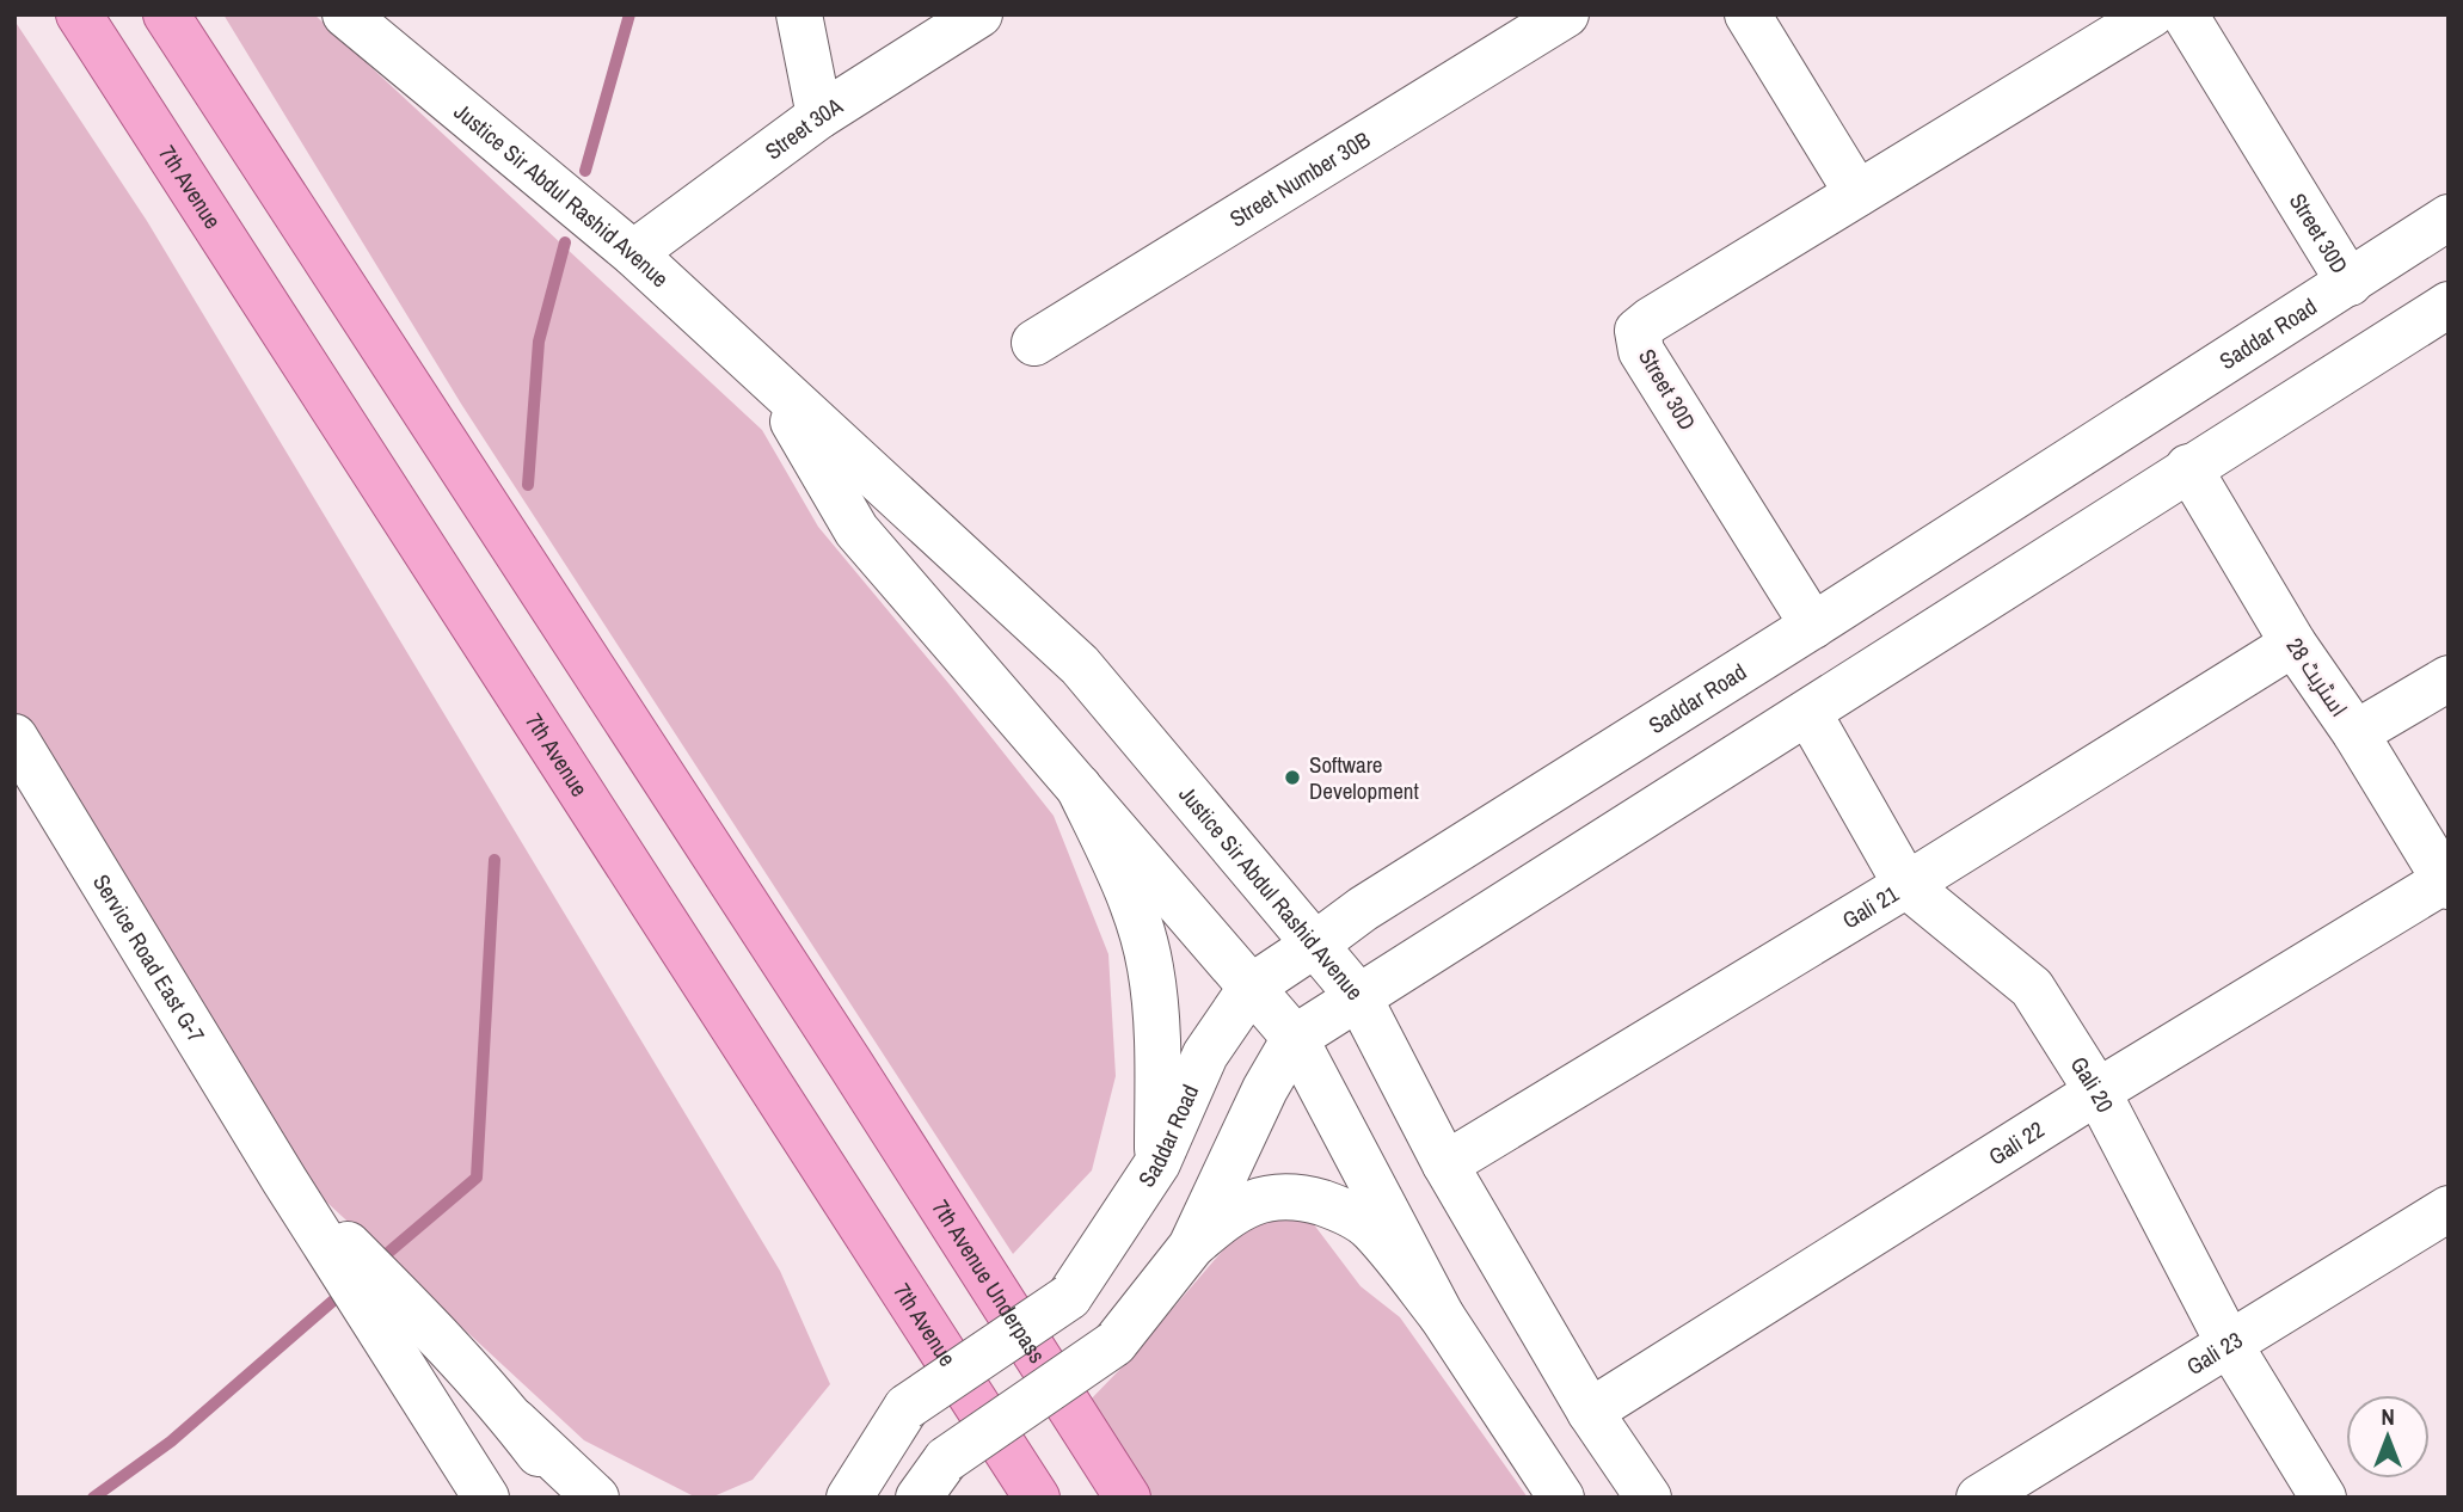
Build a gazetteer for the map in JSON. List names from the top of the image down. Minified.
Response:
{"streets":{"main road":["7th Avenue","7th Avenue Underpass"],"street":["Street 30A","Street Number 30B","Justice Sir Abdul Rashid Avenue","Street 30D","Saddar Road","اسٹریٹ 28","Gali 21","Service Road East G-7","Gali 20","Gali 22","Gali 23"]},"crossings":[["Street 30A","Justice Sir Abdul Rashid Avenue"],["Justice Sir Abdul Rashid Avenue","Saddar Road"],["Justice Sir Abdul Rashid Avenue","Gali 21"],["Justice Sir Abdul Rashid Avenue","Gali 22"],["Street 30D","Saddar Road"],["اسٹریٹ 28","Gali 21"],["اسٹریٹ 28","Gali 22"],["Gali 21","Gali 20"],["Gali 20","Gali 22"],["Gali 20","Gali 23"]],"places":["Software Development"],"north":"top"}
